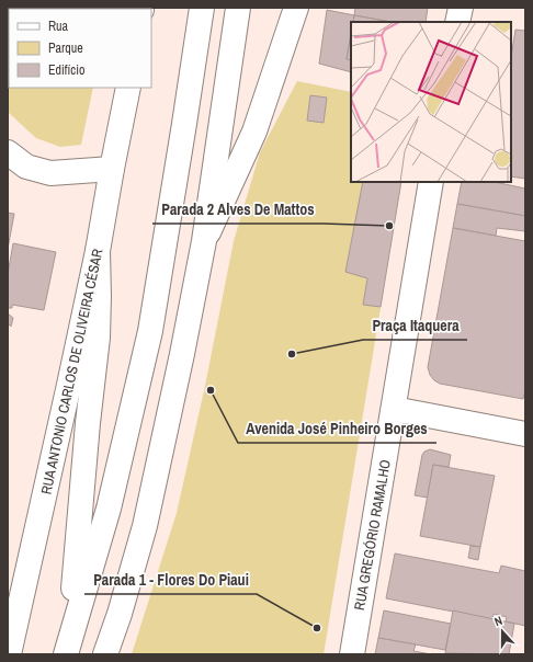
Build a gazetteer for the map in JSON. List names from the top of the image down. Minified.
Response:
{"streets":{"main road":["RUA ANTONIO CARLOS DE OLIVEIRA CÉSAR","RUA GREGÓRIO RAMALHO"]},"places":["Parada 2 Alves De Mattos","Praça Itaquera","Avenida José Pinheiro Borges","Parada 1 - Flores Do Piaui"],"legend":["Rua","Parque","Edifício"],"north":"top"}
